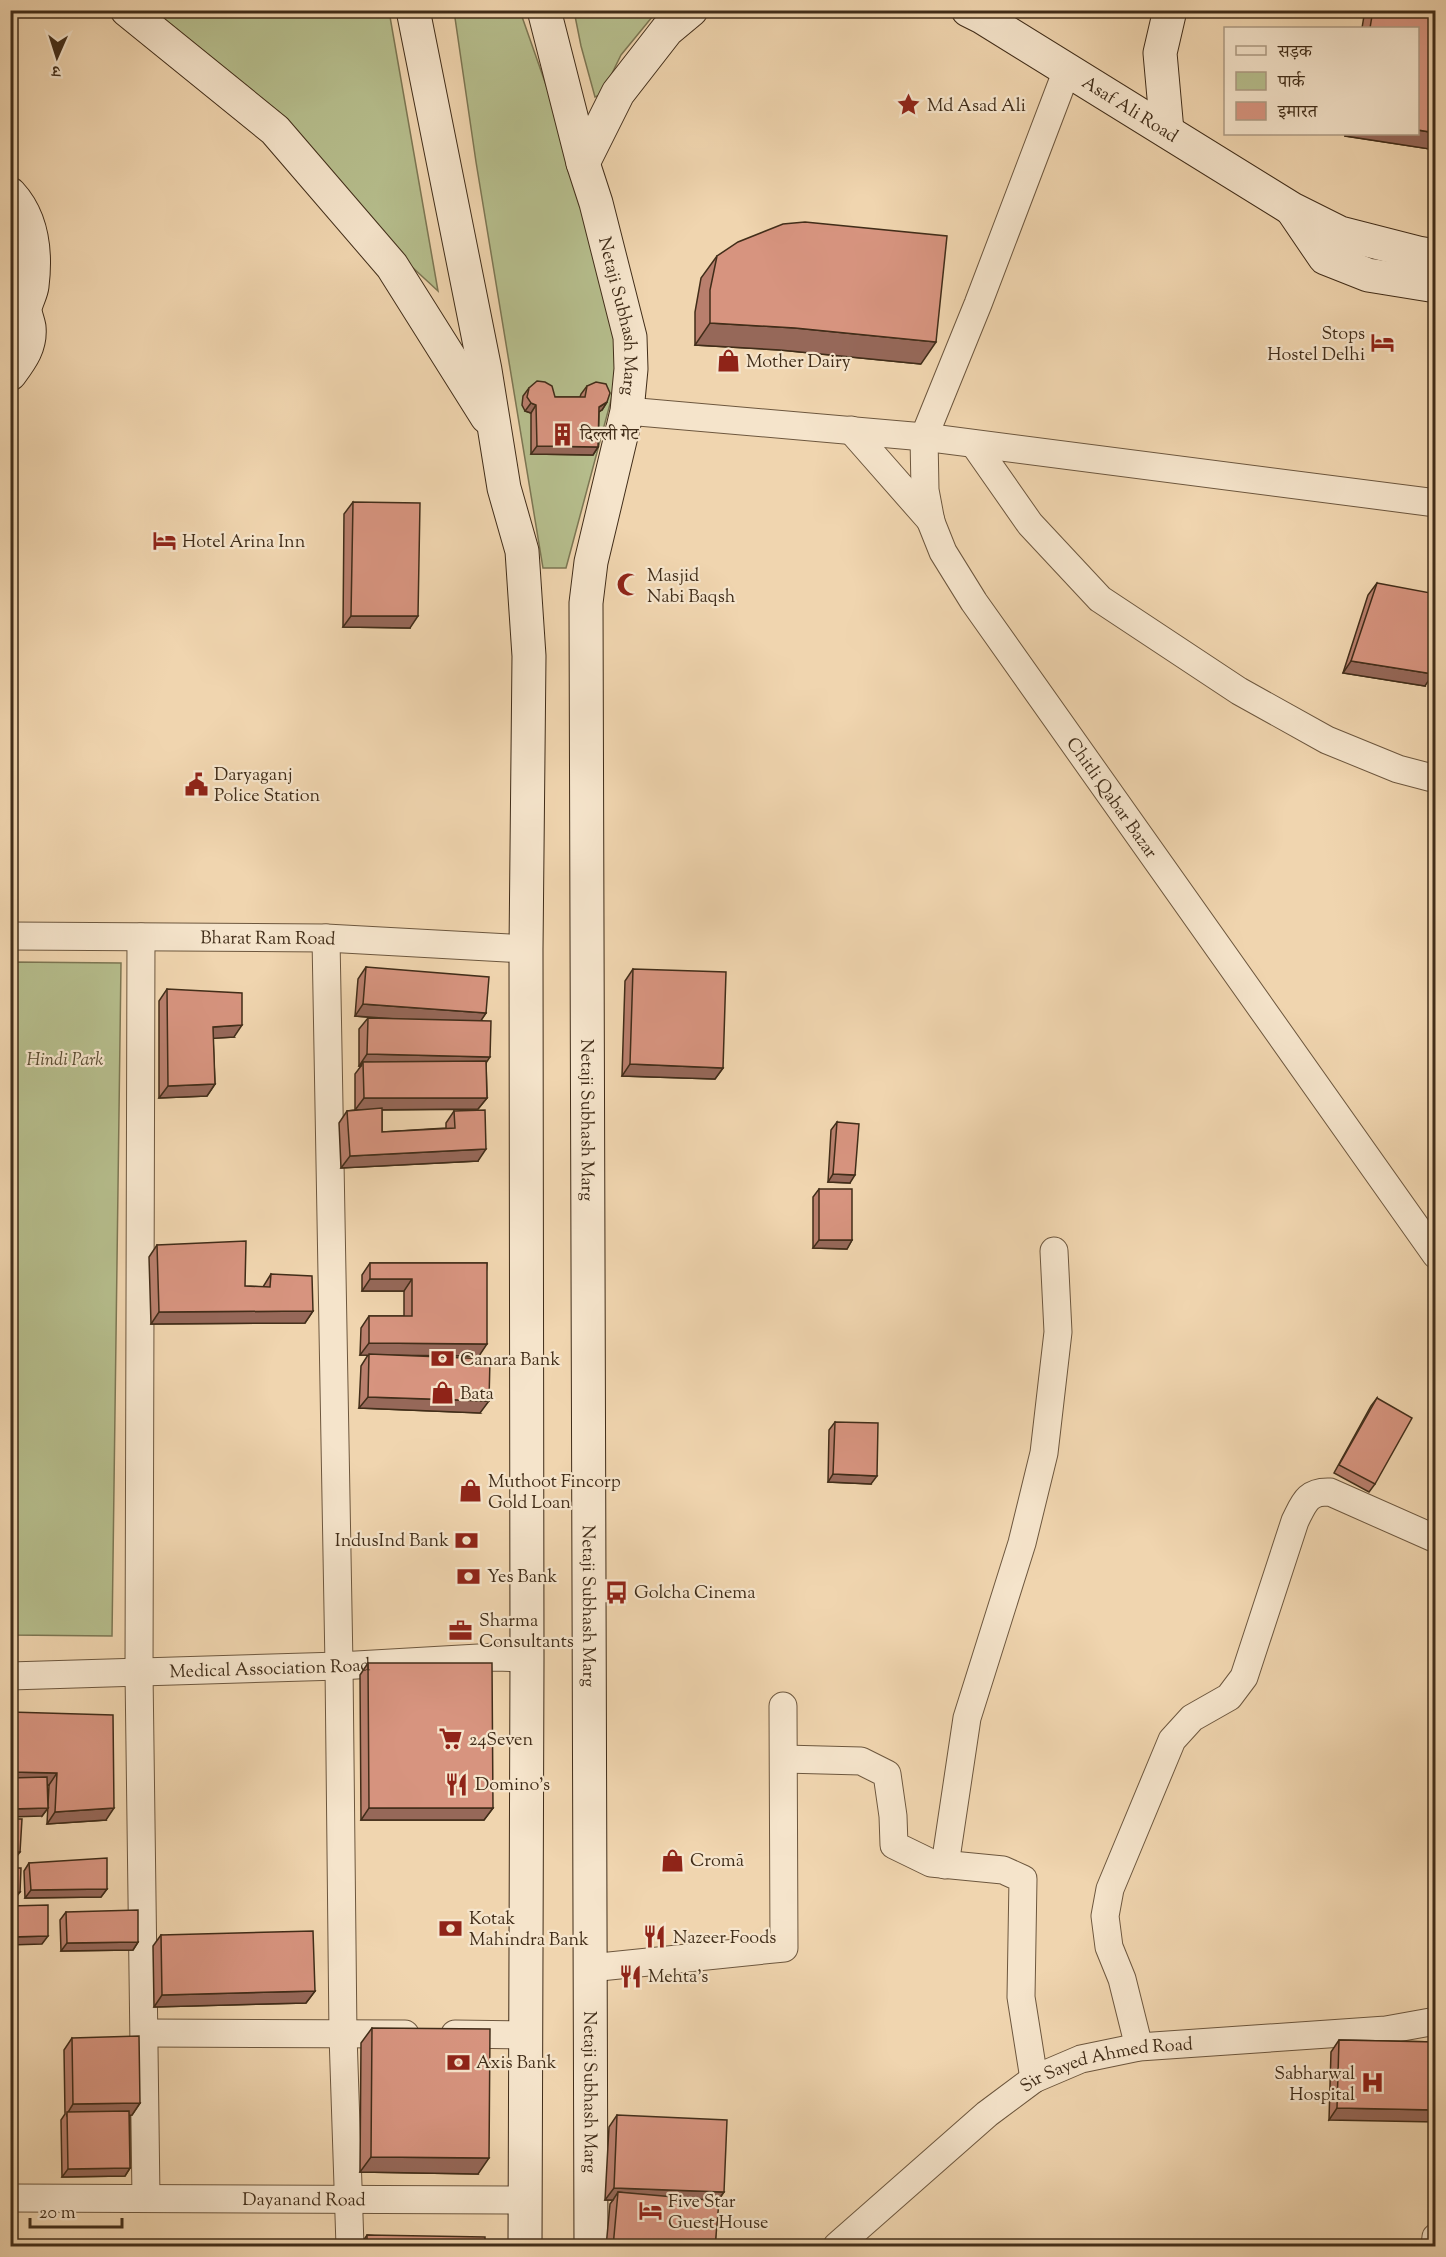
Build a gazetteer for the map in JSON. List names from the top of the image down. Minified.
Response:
{"streets":{"main road":["Asaf Ali Road","Netaji Subhash Marg"],"street":["Chitli Qabar Bazar","Bharat Ram Road","Medical Association Road","Sir Sayed Ahmed Road","Dayanand Road"]},"crossings":[["Asaf Ali Road","Chitli Qabar Bazar"]],"parks":["Hindi Park"],"places":{"place":["Md Asad Ali"],"hotel":["Stops Hostel Delhi","Hotel Arina Inn","Five Star Guest House"],"shop":["Mother Dairy","Bata","Muthoot Fincorp Gold Loan","Cromā"],"building":["दिल्ली गेट"],"mosque":["Masjid Nabi Baqsh"],"public building":["Daryaganj Police Station"],"bank":["Canara Bank","IndusInd Bank","Yes Bank","Kotak Mahindra Bank","Axis Bank"],"bus stop":["Golcha Cinema"],"office":["Sharma Consultants"],"supermarket":["24Seven"],"restaurant":["Domino's","Nazeer Foods","Mehta's"],"hospital":["Sabharwal Hospital"]},"legend":["सड़क","पार्क","इमारत"],"scale_bar":"20 m","north":"bottom"}
